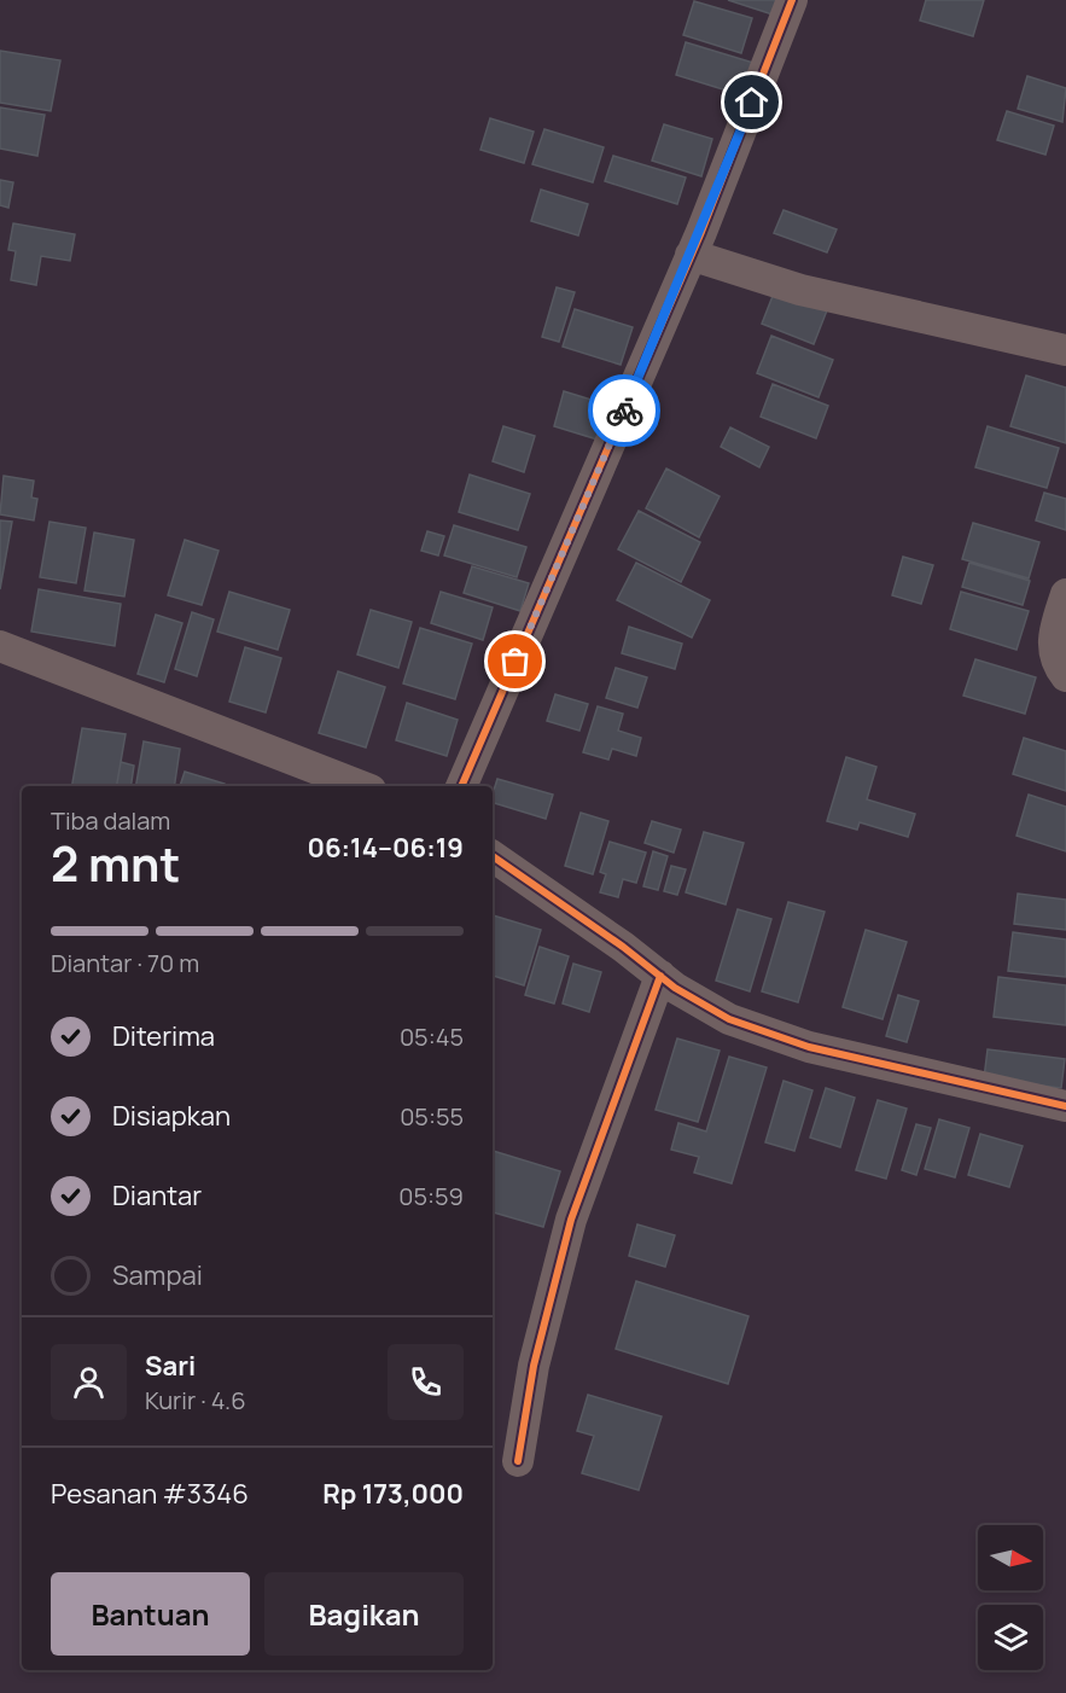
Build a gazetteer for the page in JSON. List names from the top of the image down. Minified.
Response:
{"north":"right","page":{"heading":["2 mnt","Tiba dalam","06:14–06:19"],"panel":["Sari","Kurir · 4.6","Pesanan #3346","Rp 173,000"],"bar":"Diantar · 70 m","list":[["Diterima","05:45"],["Disiapkan","05:55"],["Diantar","05:59"],"Sampai"],"buttons":["Bantuan","Bagikan"]}}
